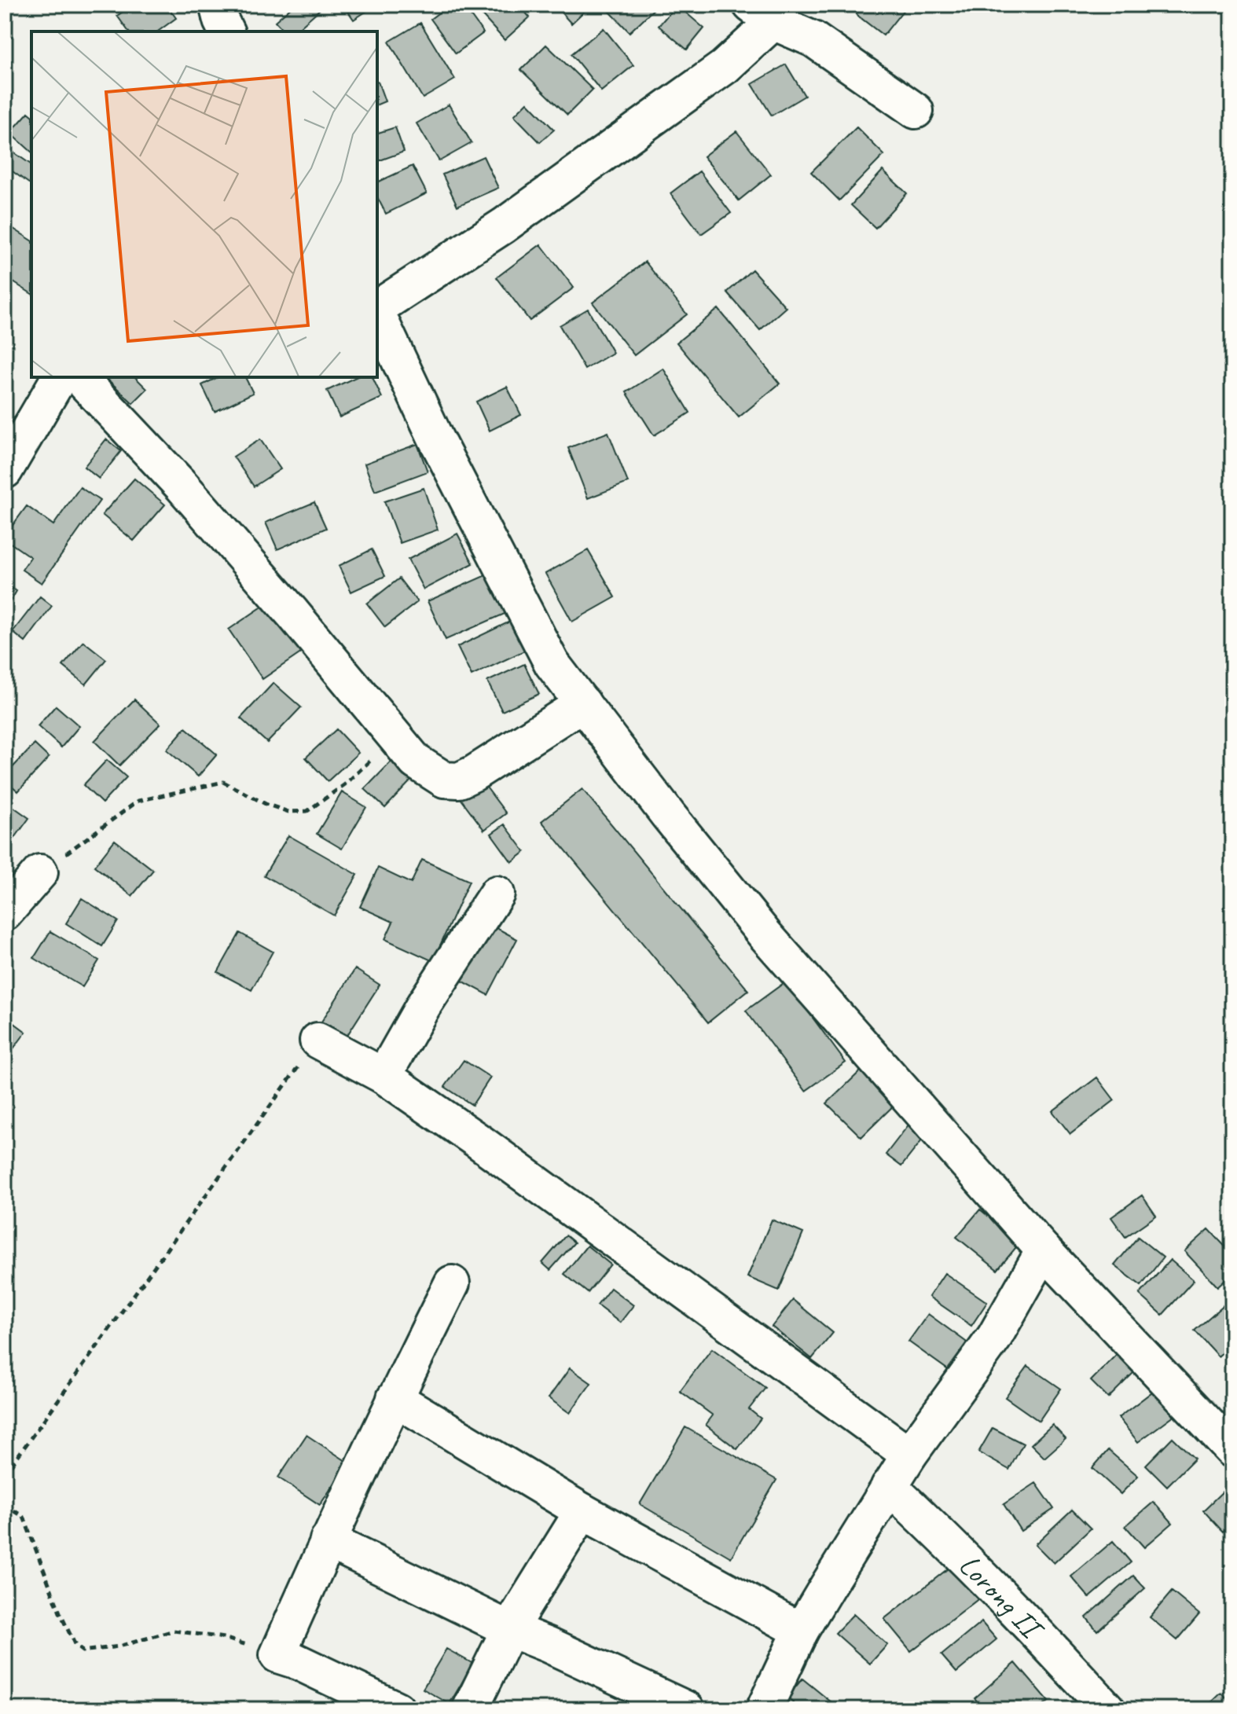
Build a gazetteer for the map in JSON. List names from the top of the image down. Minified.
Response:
{"streets":{"street":["Lorong II"]}}
